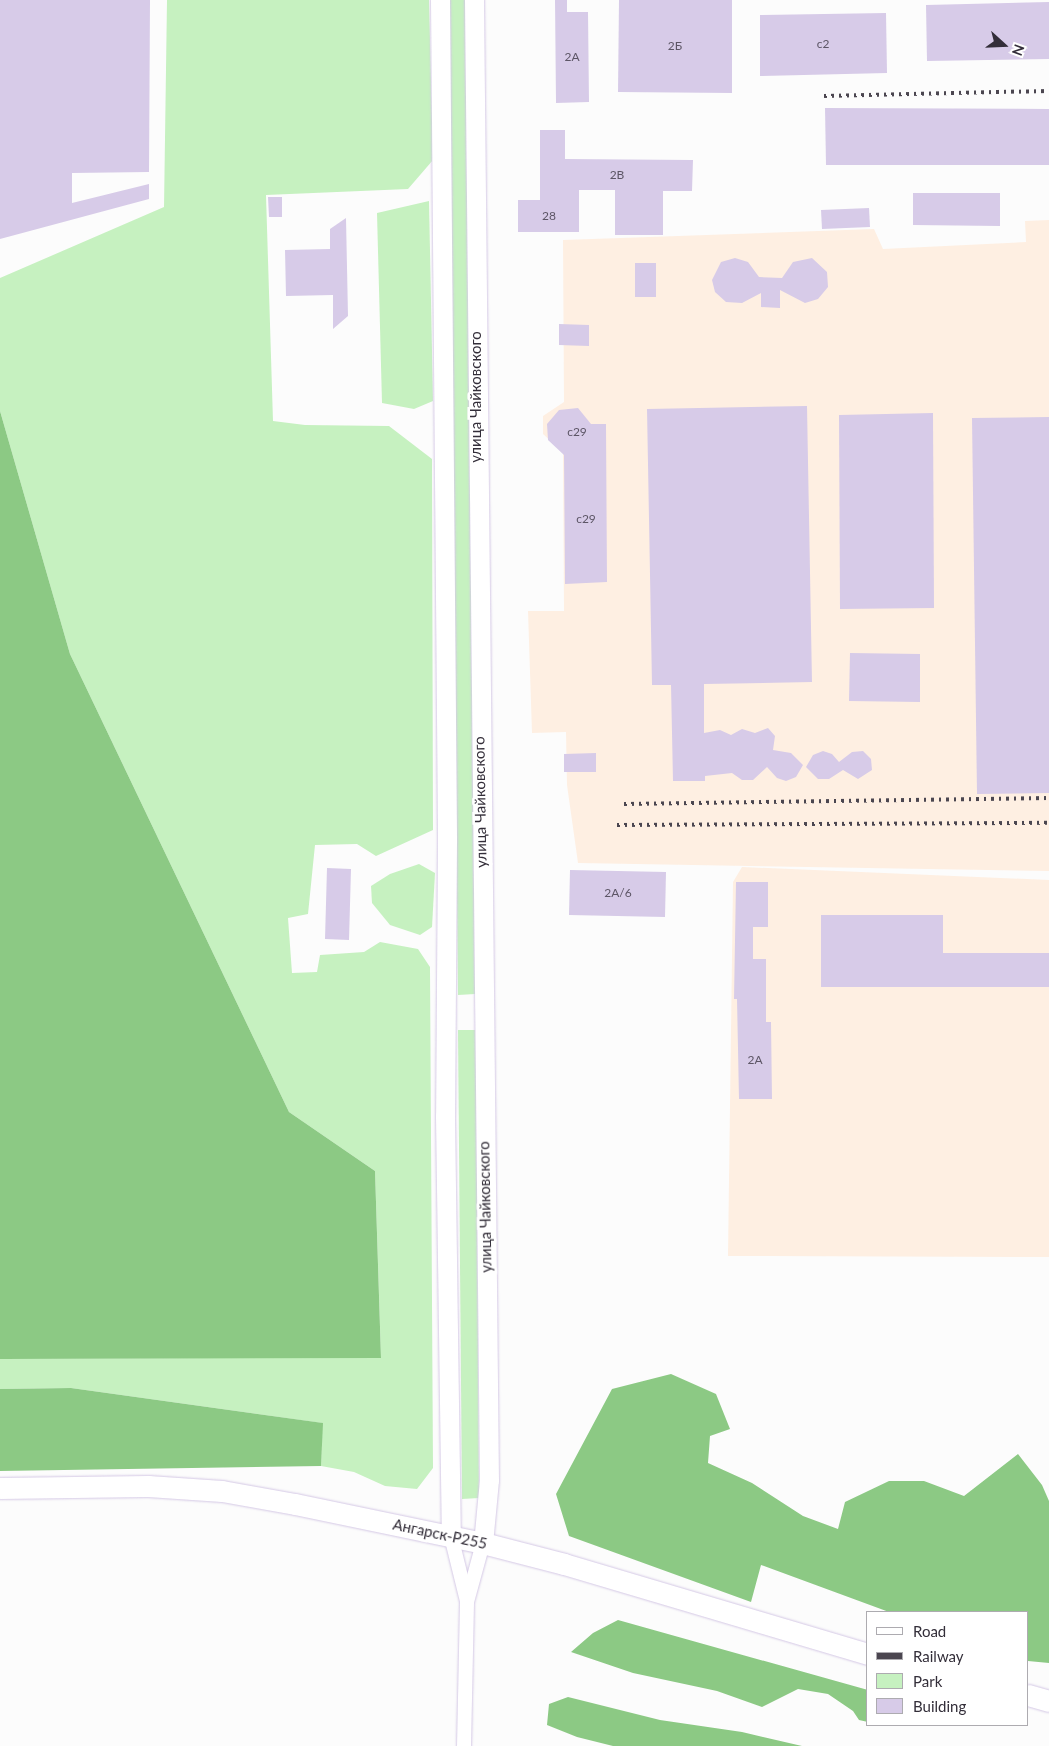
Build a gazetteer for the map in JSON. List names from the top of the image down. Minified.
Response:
{"streets":{"main road":["улица Чайковского","Ангарск-Р255"]},"crossings":[["улица Чайковского","Ангарск-Р255"]],"house_numbers":["с2","2Б","2А","2В","28","с29","с29","2А/6","2А"],"legend":["Road","Railway","Park","Building"],"north":"right"}
